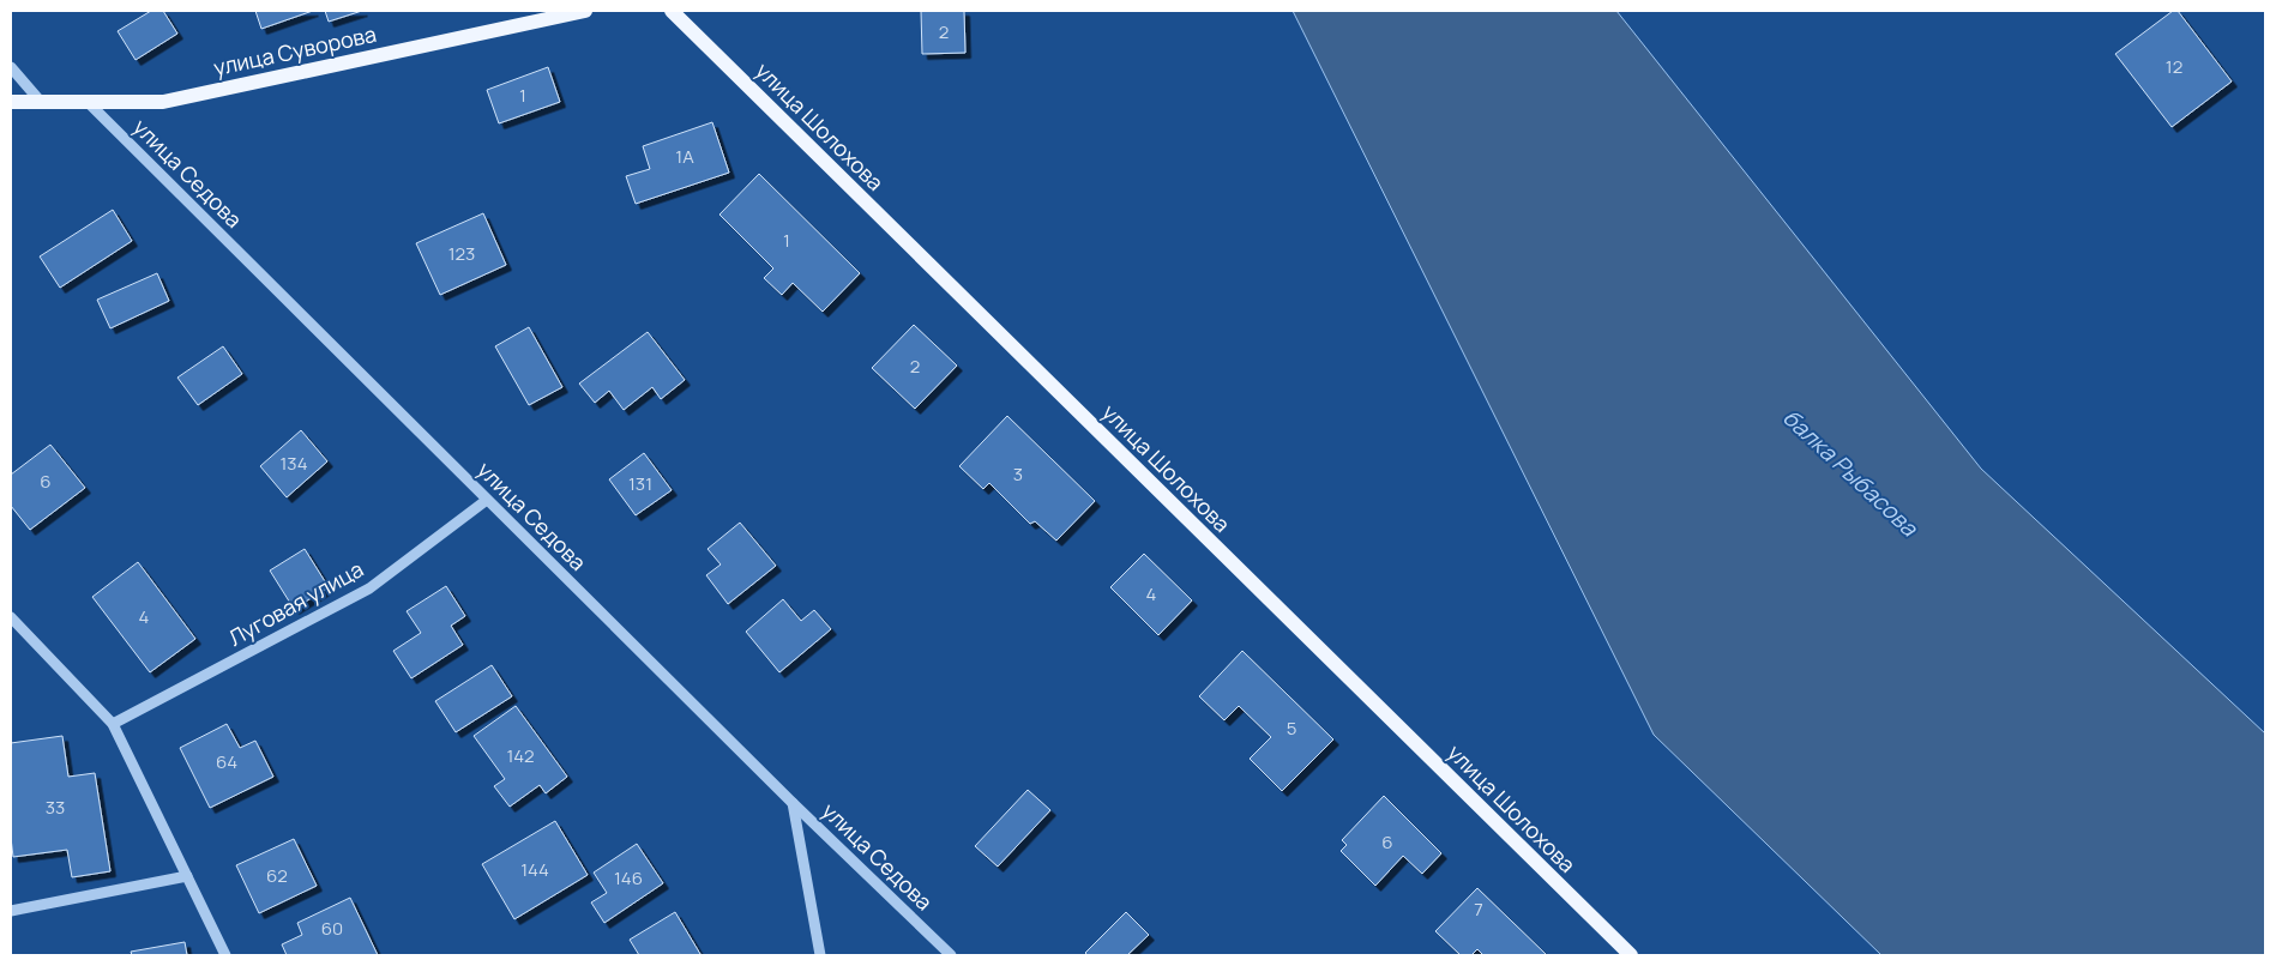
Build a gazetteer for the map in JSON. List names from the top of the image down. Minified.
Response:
{"streets":{"main road":["улица Суворова","улица Шолохова"],"street":["улица Седова","Луговая улица"]},"crossings":[["улица Суворова","улица Седова"],["улица Седова","Луговая улица"]],"water":["балка Рыбасова"],"house_numbers":["2","12","1","1А","1","123","2","134","3","6","131","4","4","5","142","64","33","6","144","62","146","7","60"]}
